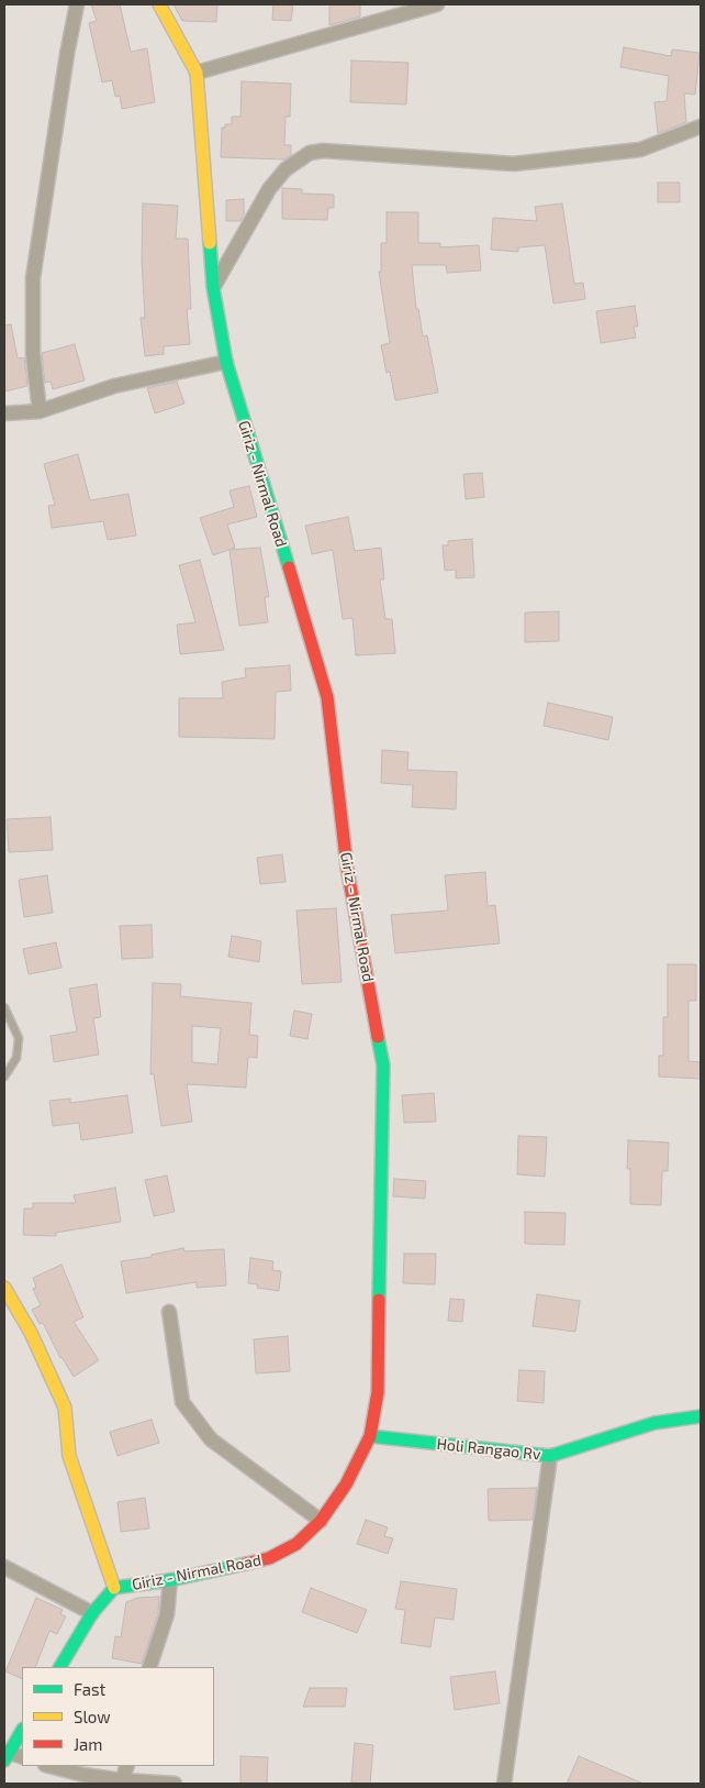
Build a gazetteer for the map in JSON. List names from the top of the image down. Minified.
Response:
{"streets":{"main road":["Giriz - Nirmal Road","Holi Rangao Rv"]},"crossings":[["Giriz - Nirmal Road","Holi Rangao Rv"]],"legend":["Fast","Slow","Jam"]}
